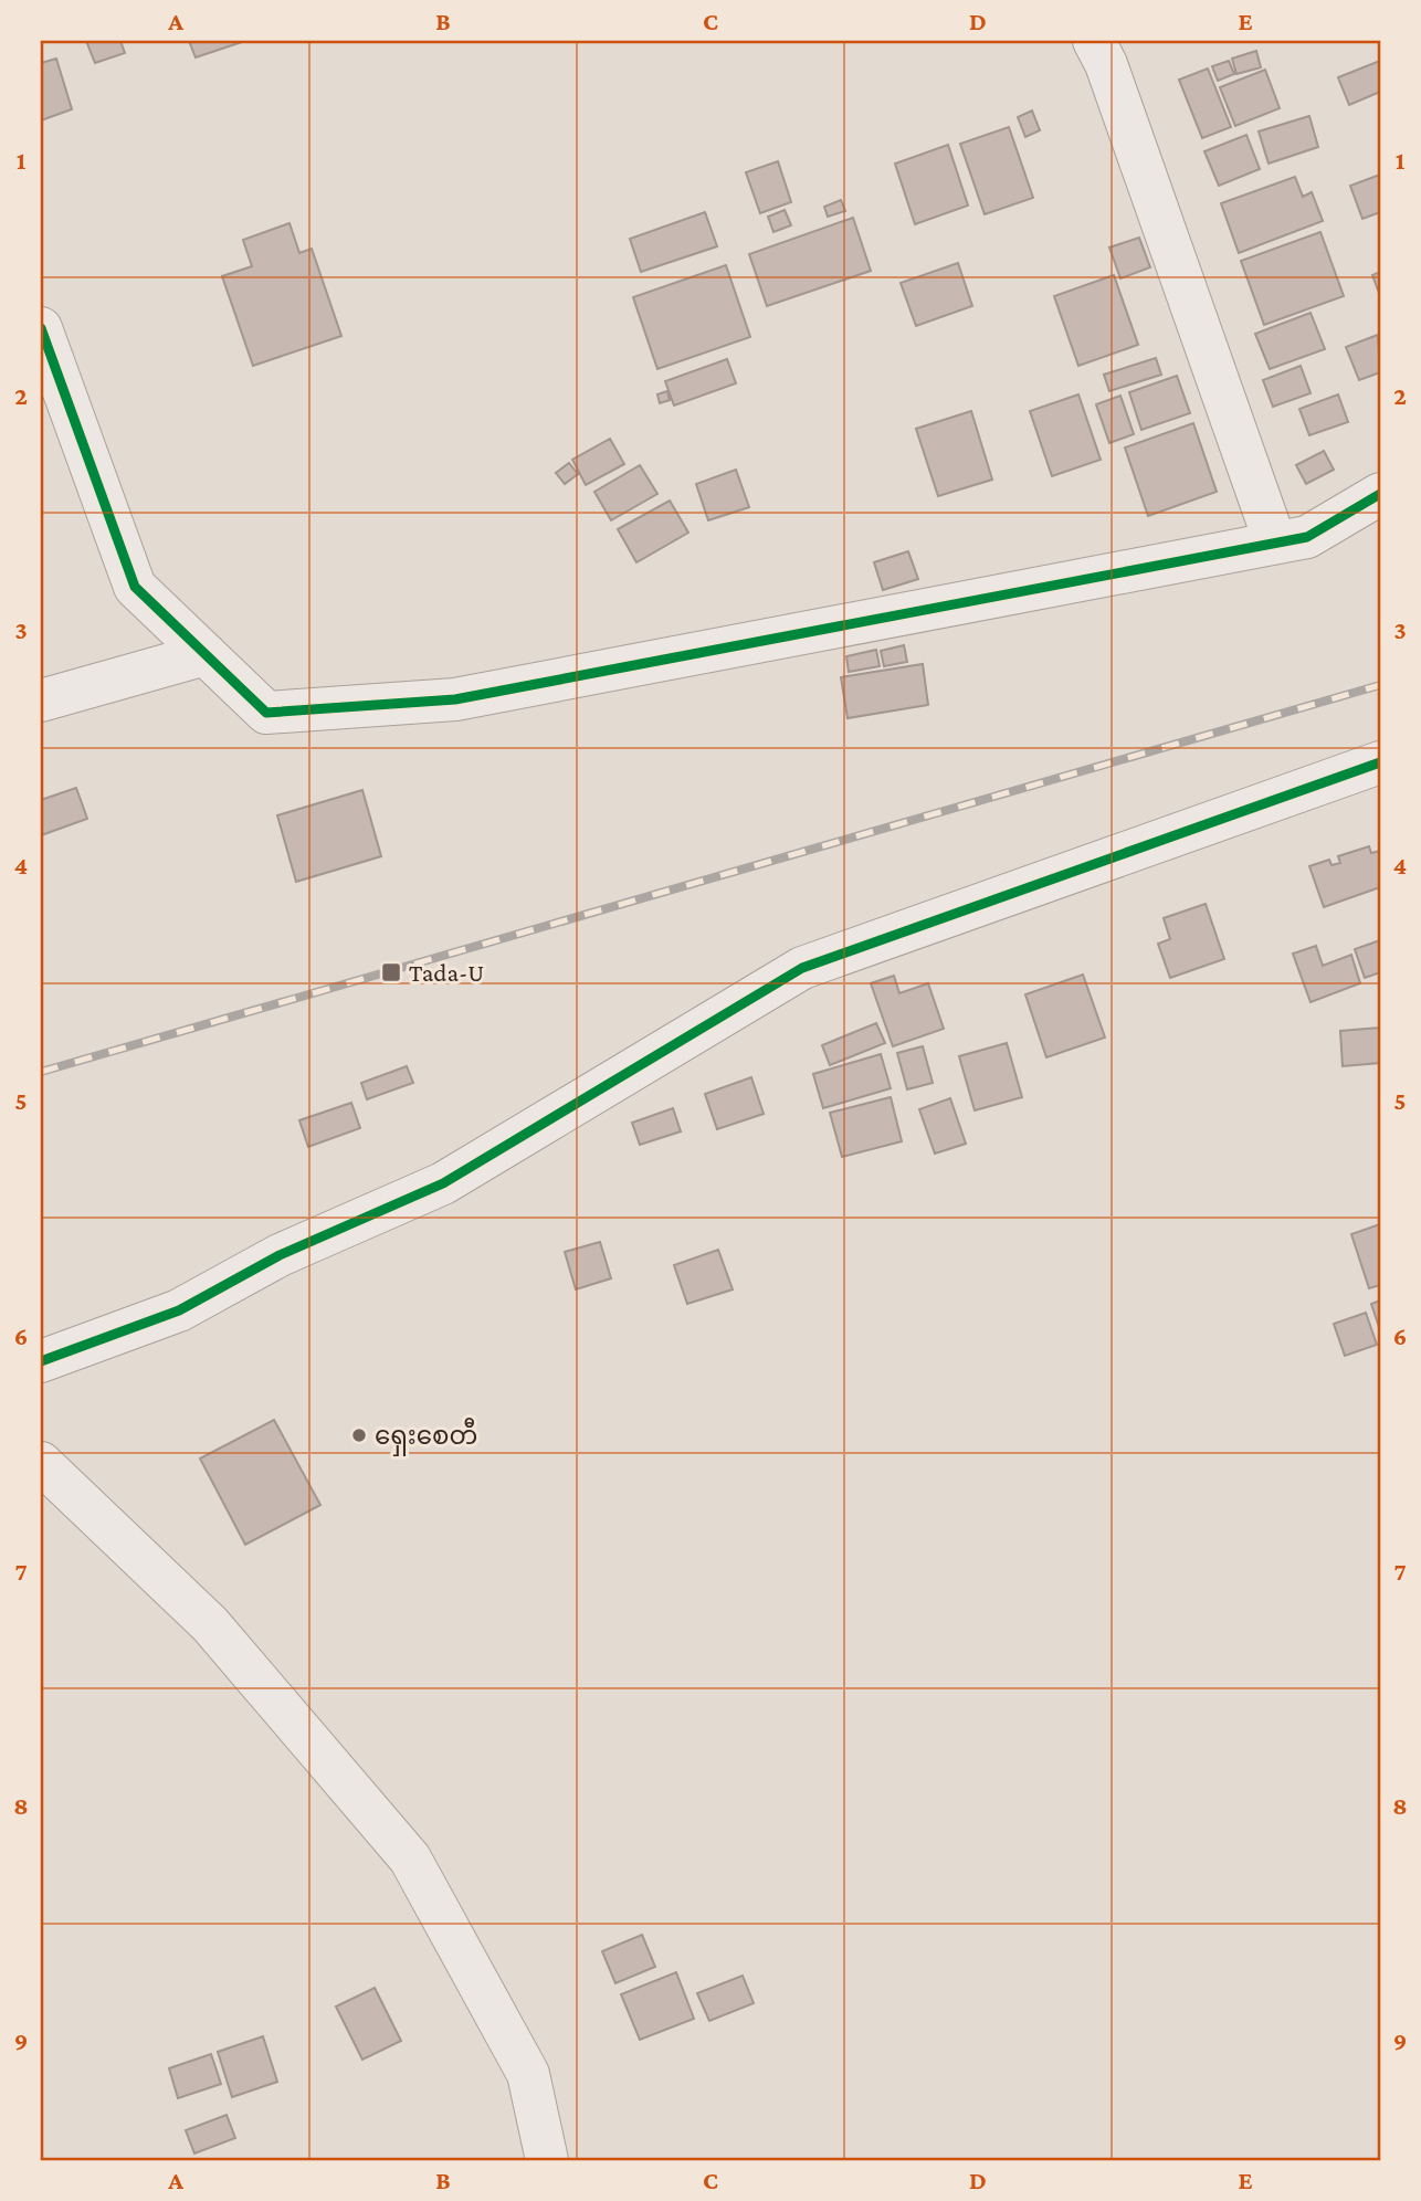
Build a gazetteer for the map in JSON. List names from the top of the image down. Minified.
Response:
{"places":{"transit":["Tada-U"],"other":["ရှေးစေတီ"]},"grid":{"columns":["A","B","C","D","E"],"rows":["1","2","3","4","5","6","7","8","9"]}}
